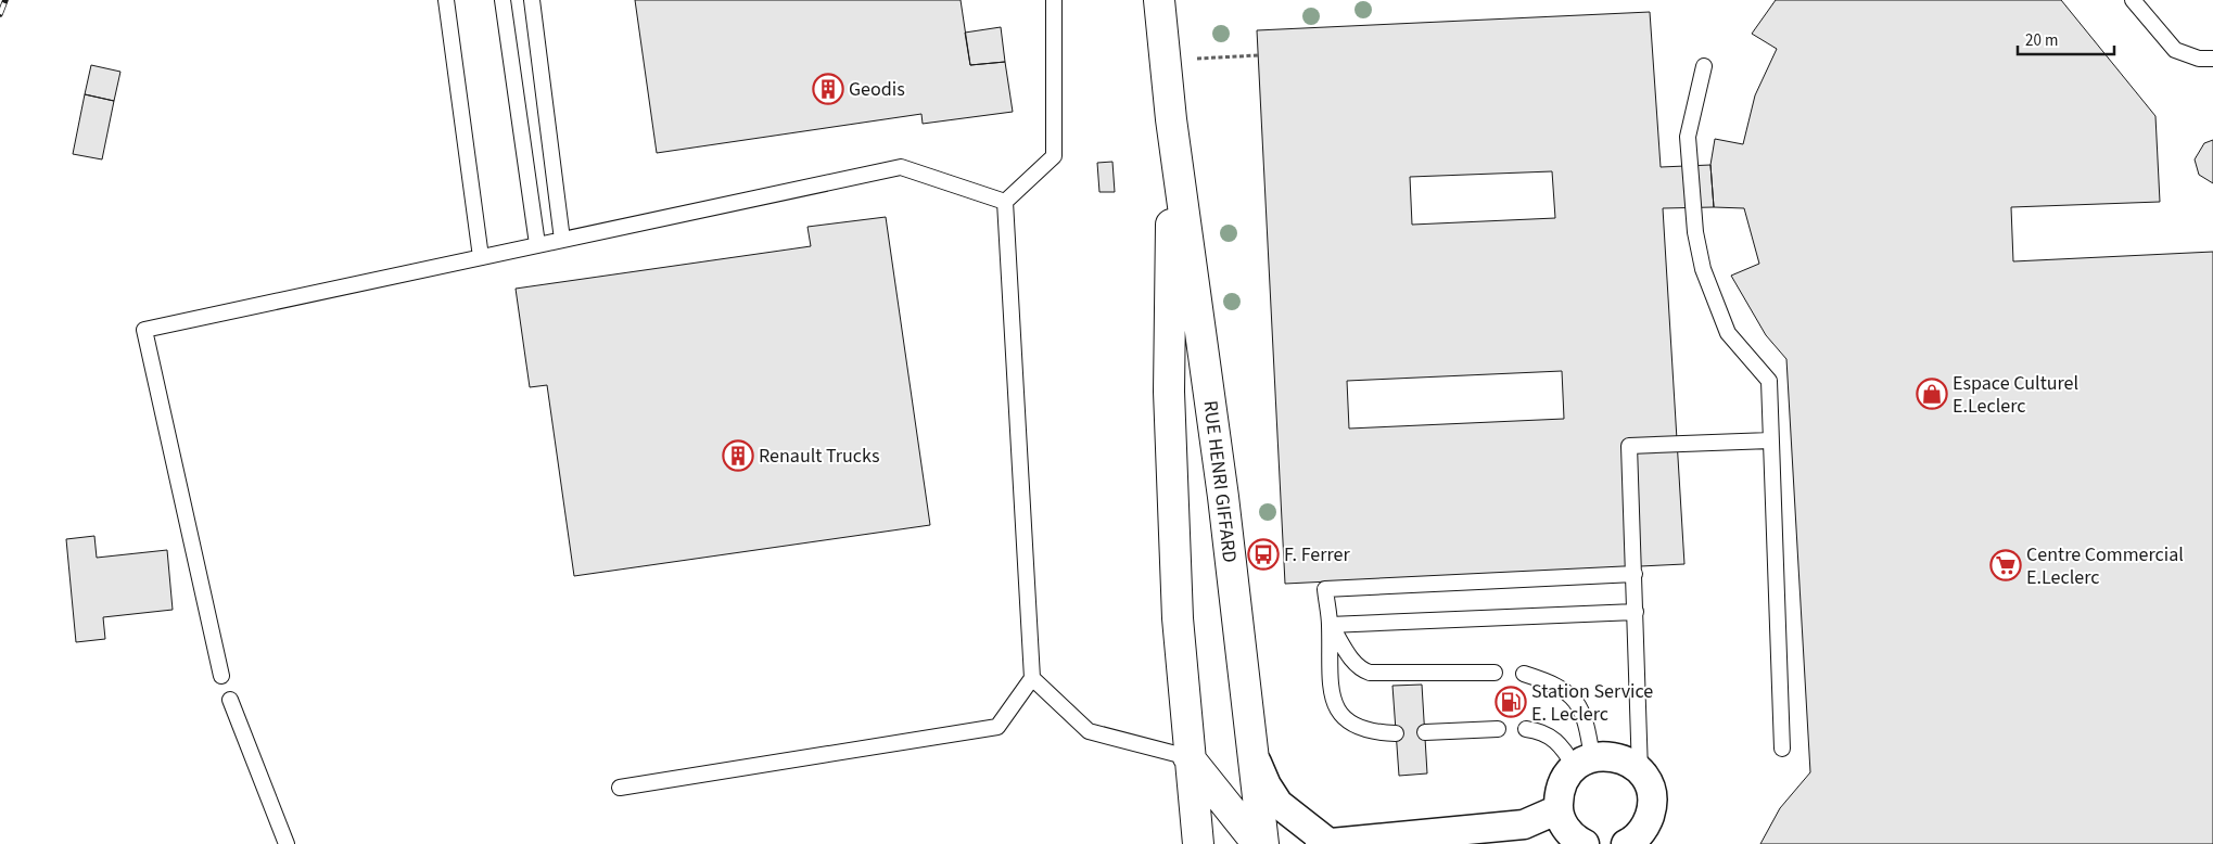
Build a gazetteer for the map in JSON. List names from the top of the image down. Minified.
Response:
{"streets":{"street":["RUE HENRI GIFFARD"]},"places":{"building":["Geodis","Renault Trucks"],"shop":["Espace Culturel E.Leclerc"],"bus stop":["F. Ferrer"],"supermarket":["Centre Commercial E.Leclerc"],"fuel station":["Station Service E. Leclerc"]},"scale_bar":"20 m"}
